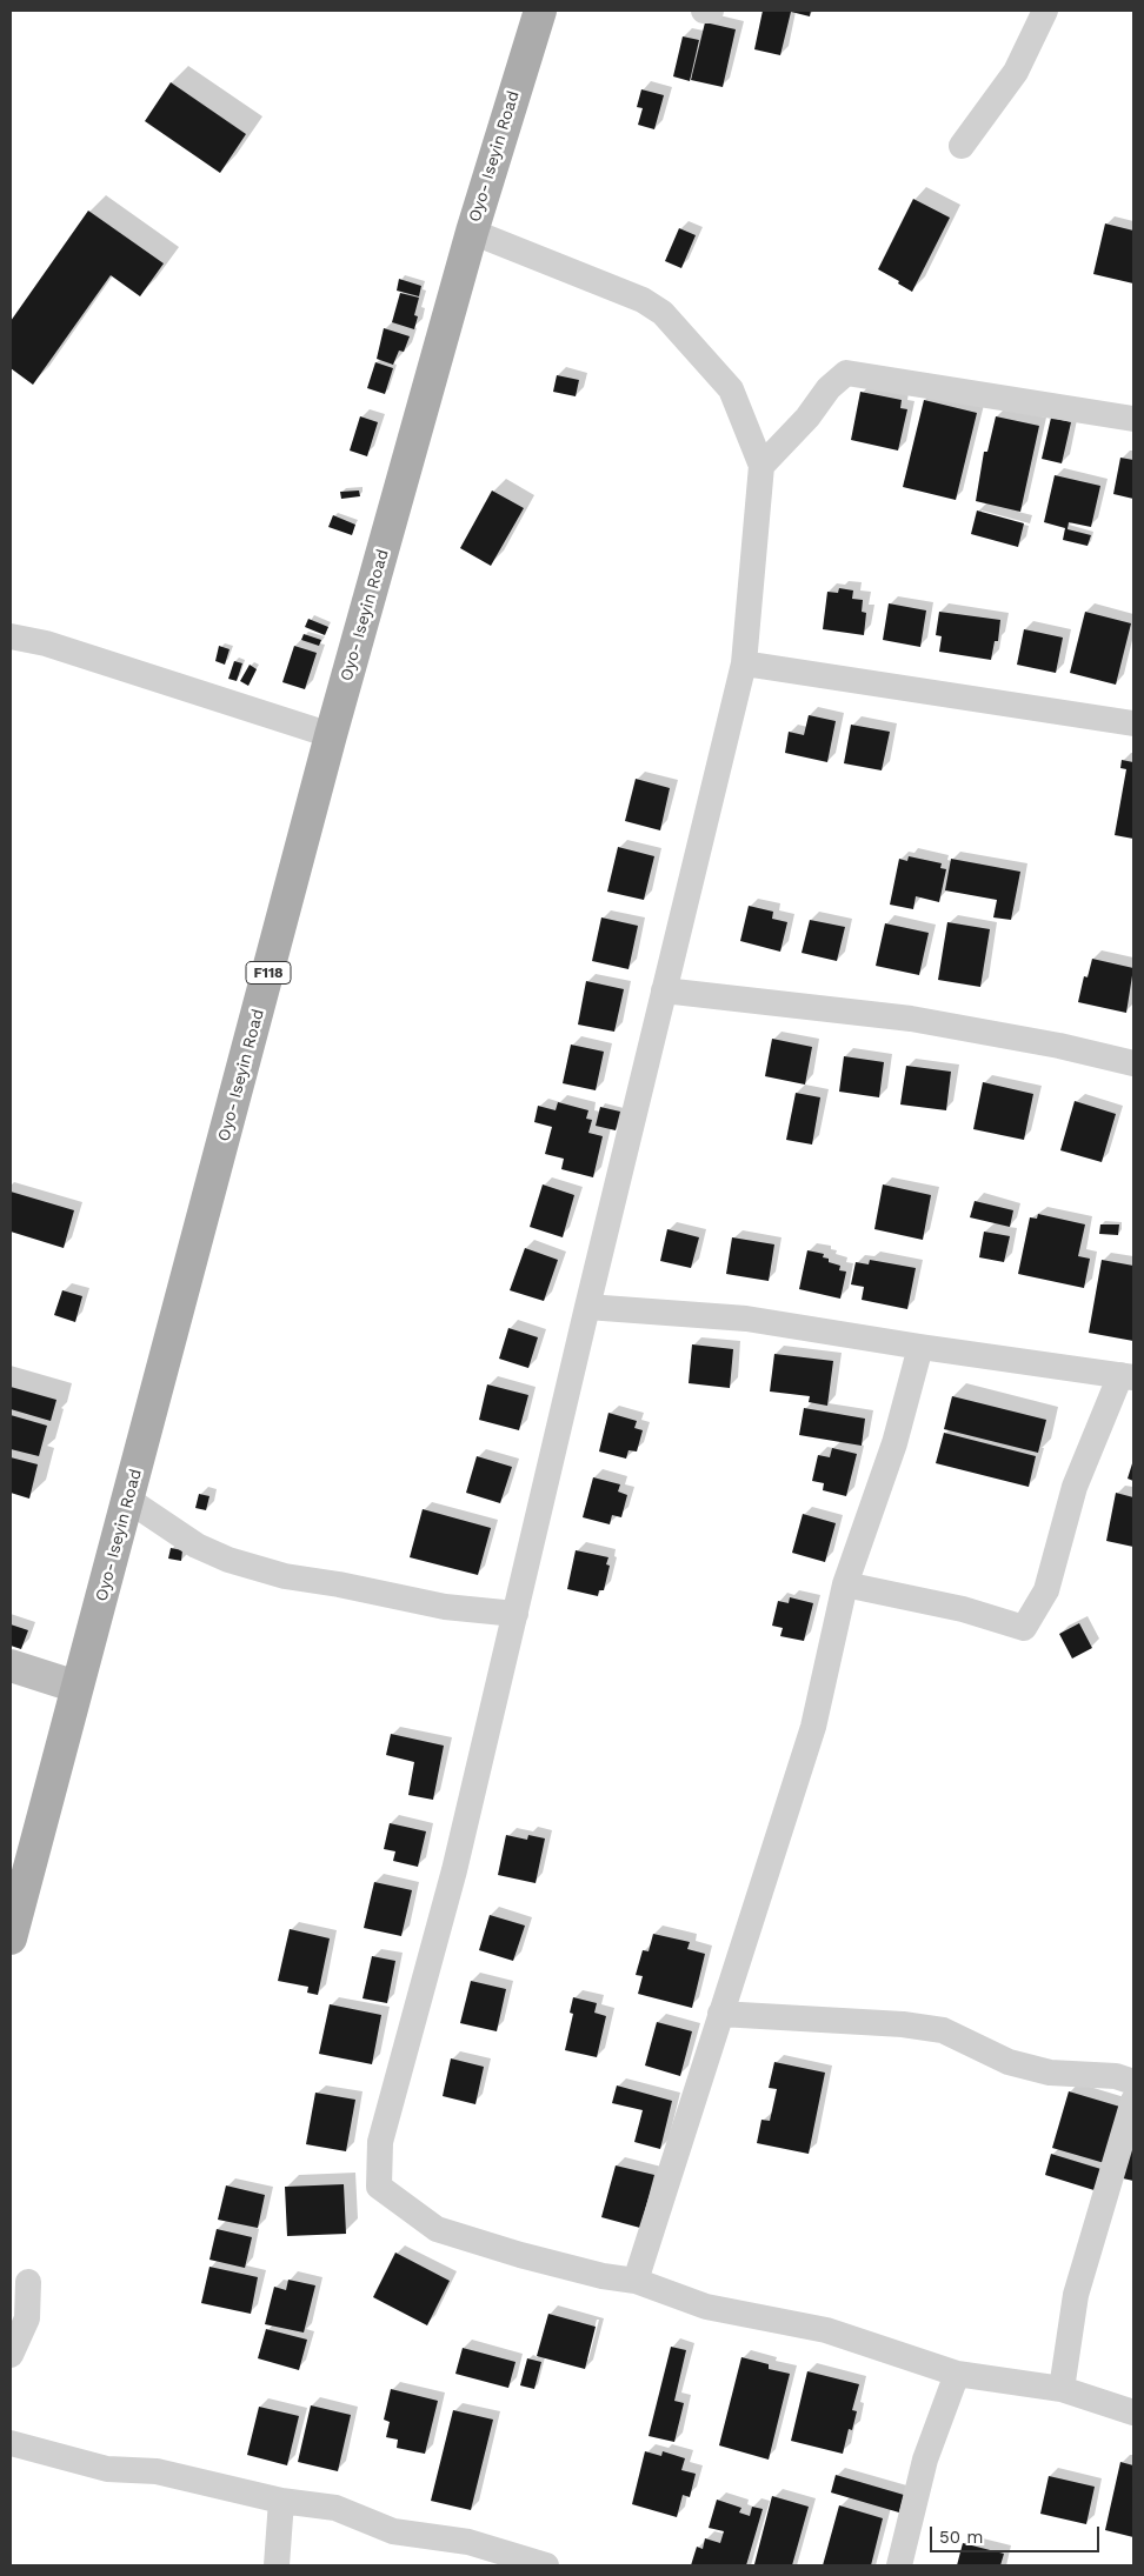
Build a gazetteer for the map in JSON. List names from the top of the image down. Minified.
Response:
{"streets":{"main road":["Oyo- Iseyin Road","F118"]},"scale_bar":"50 m"}
